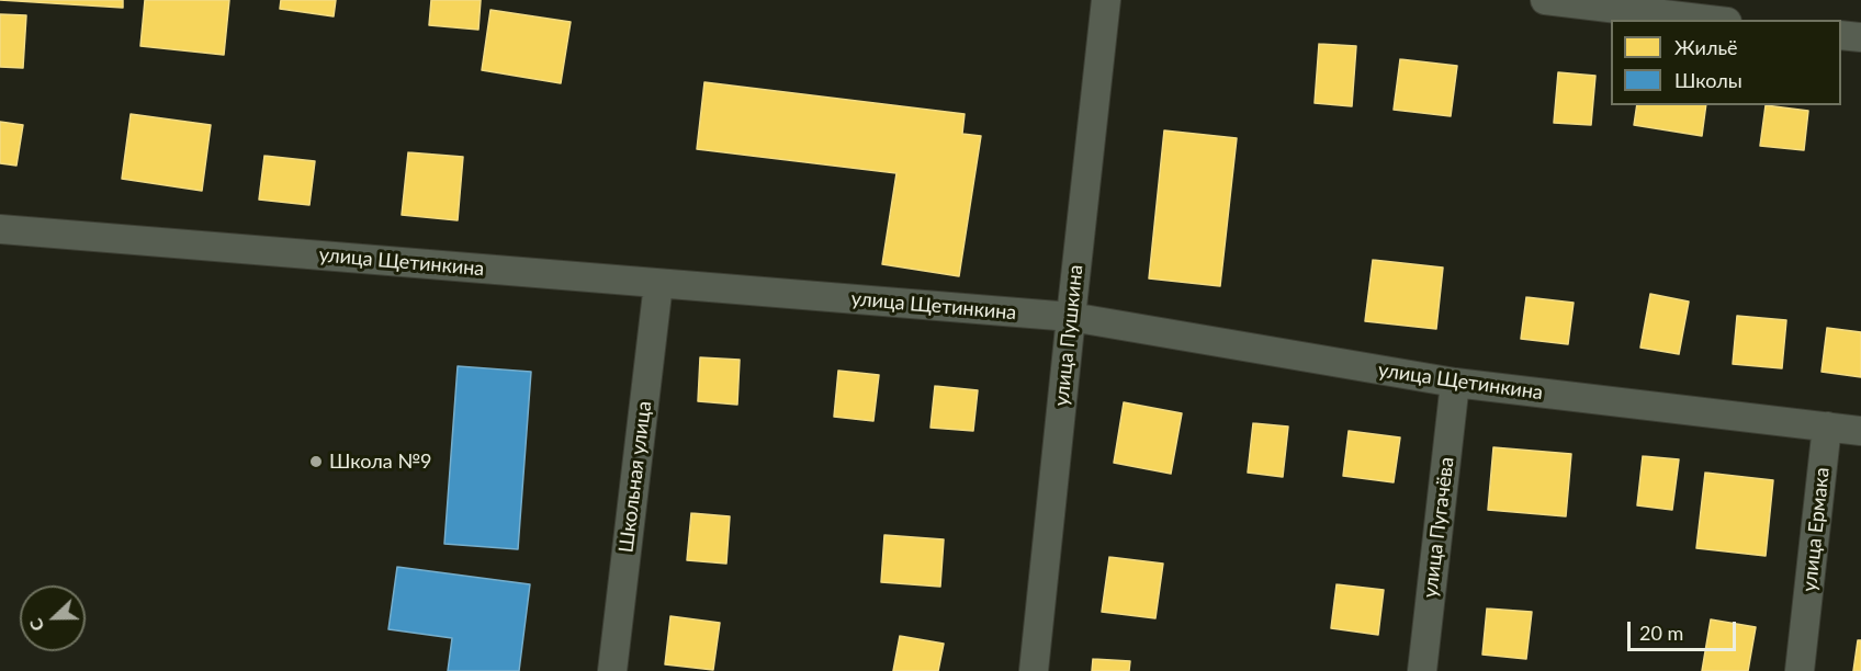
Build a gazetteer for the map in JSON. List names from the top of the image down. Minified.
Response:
{"streets":{"street":["улица Щетинкина","улица Пушкина","Школьная улица","улица Пугачёва","улица Ермака"]},"crossings":[["улица Щетинкина","улица Пушкина"],["улица Щетинкина","Школьная улица"],["улица Щетинкина","улица Пугачёва"],["улица Щетинкина","улица Ермака"]],"places":["Школа №9"],"legend":["Жильё","Школы"],"scale_bar":"20 m","north":"left"}
